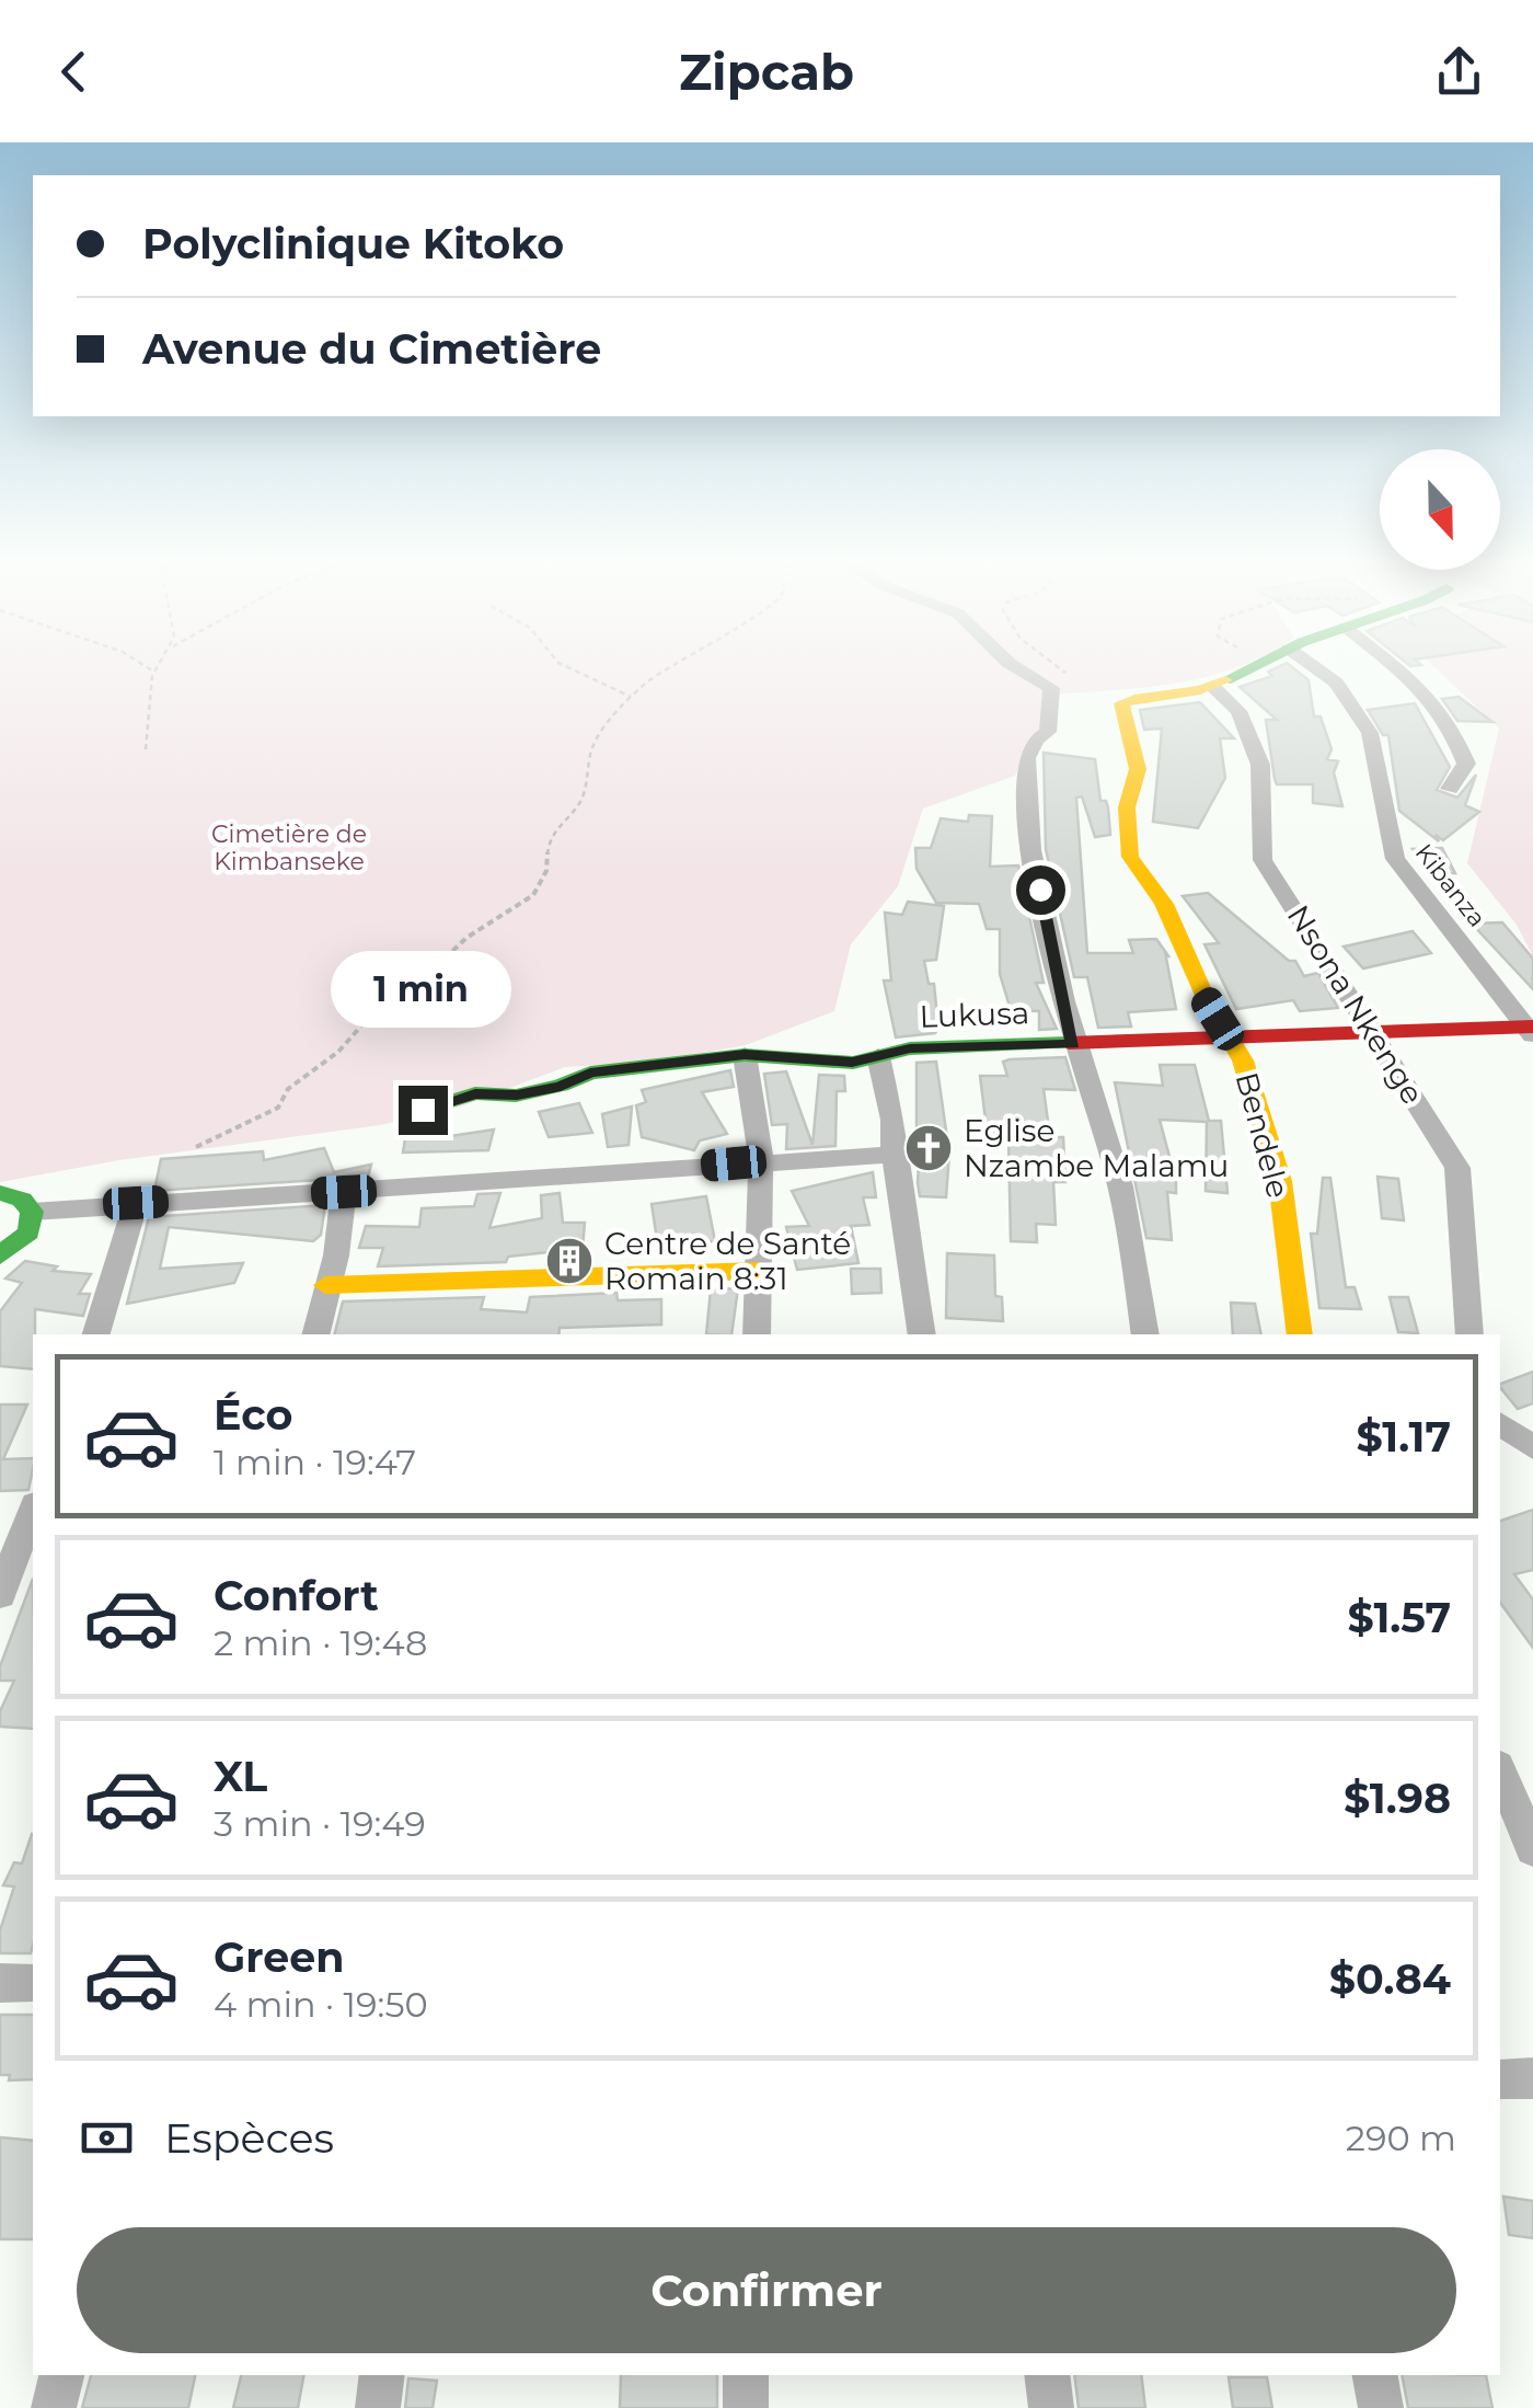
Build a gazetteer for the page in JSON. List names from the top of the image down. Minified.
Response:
{"streets":{"street":["Kibanza","Nsona Nkenge","Lukusa","Bendele"]},"crossings":[["Kibanza","Lukusa"],["Nsona Nkenge","Lukusa"],["Nsona Nkenge","Bendele"],["Lukusa","Bendele"]],"parks":["Cimetière de Kimbanseke"],"places":{"church":["Eglise Nzambe Malamu"],"building":["Centre de Santé Romain 8:31"]},"north":"bottom","page":{"header":"Zipcab","banner":["Polyclinique Kitoko","Avenue du Cimetière"],"bubble":"1 min","list":[{"name":"Éco","note":"1 min · 19:47","value":"$1.17"},{"name":"Confort","note":"2 min · 19:48","value":"$1.57"},{"name":"XL","note":"3 min · 19:49","value":"$1.98"},{"name":"Green","note":"4 min · 19:50","value":"$0.84"}],"pay":["Espèces","290 m"],"buttons":"Confirmer"}}
